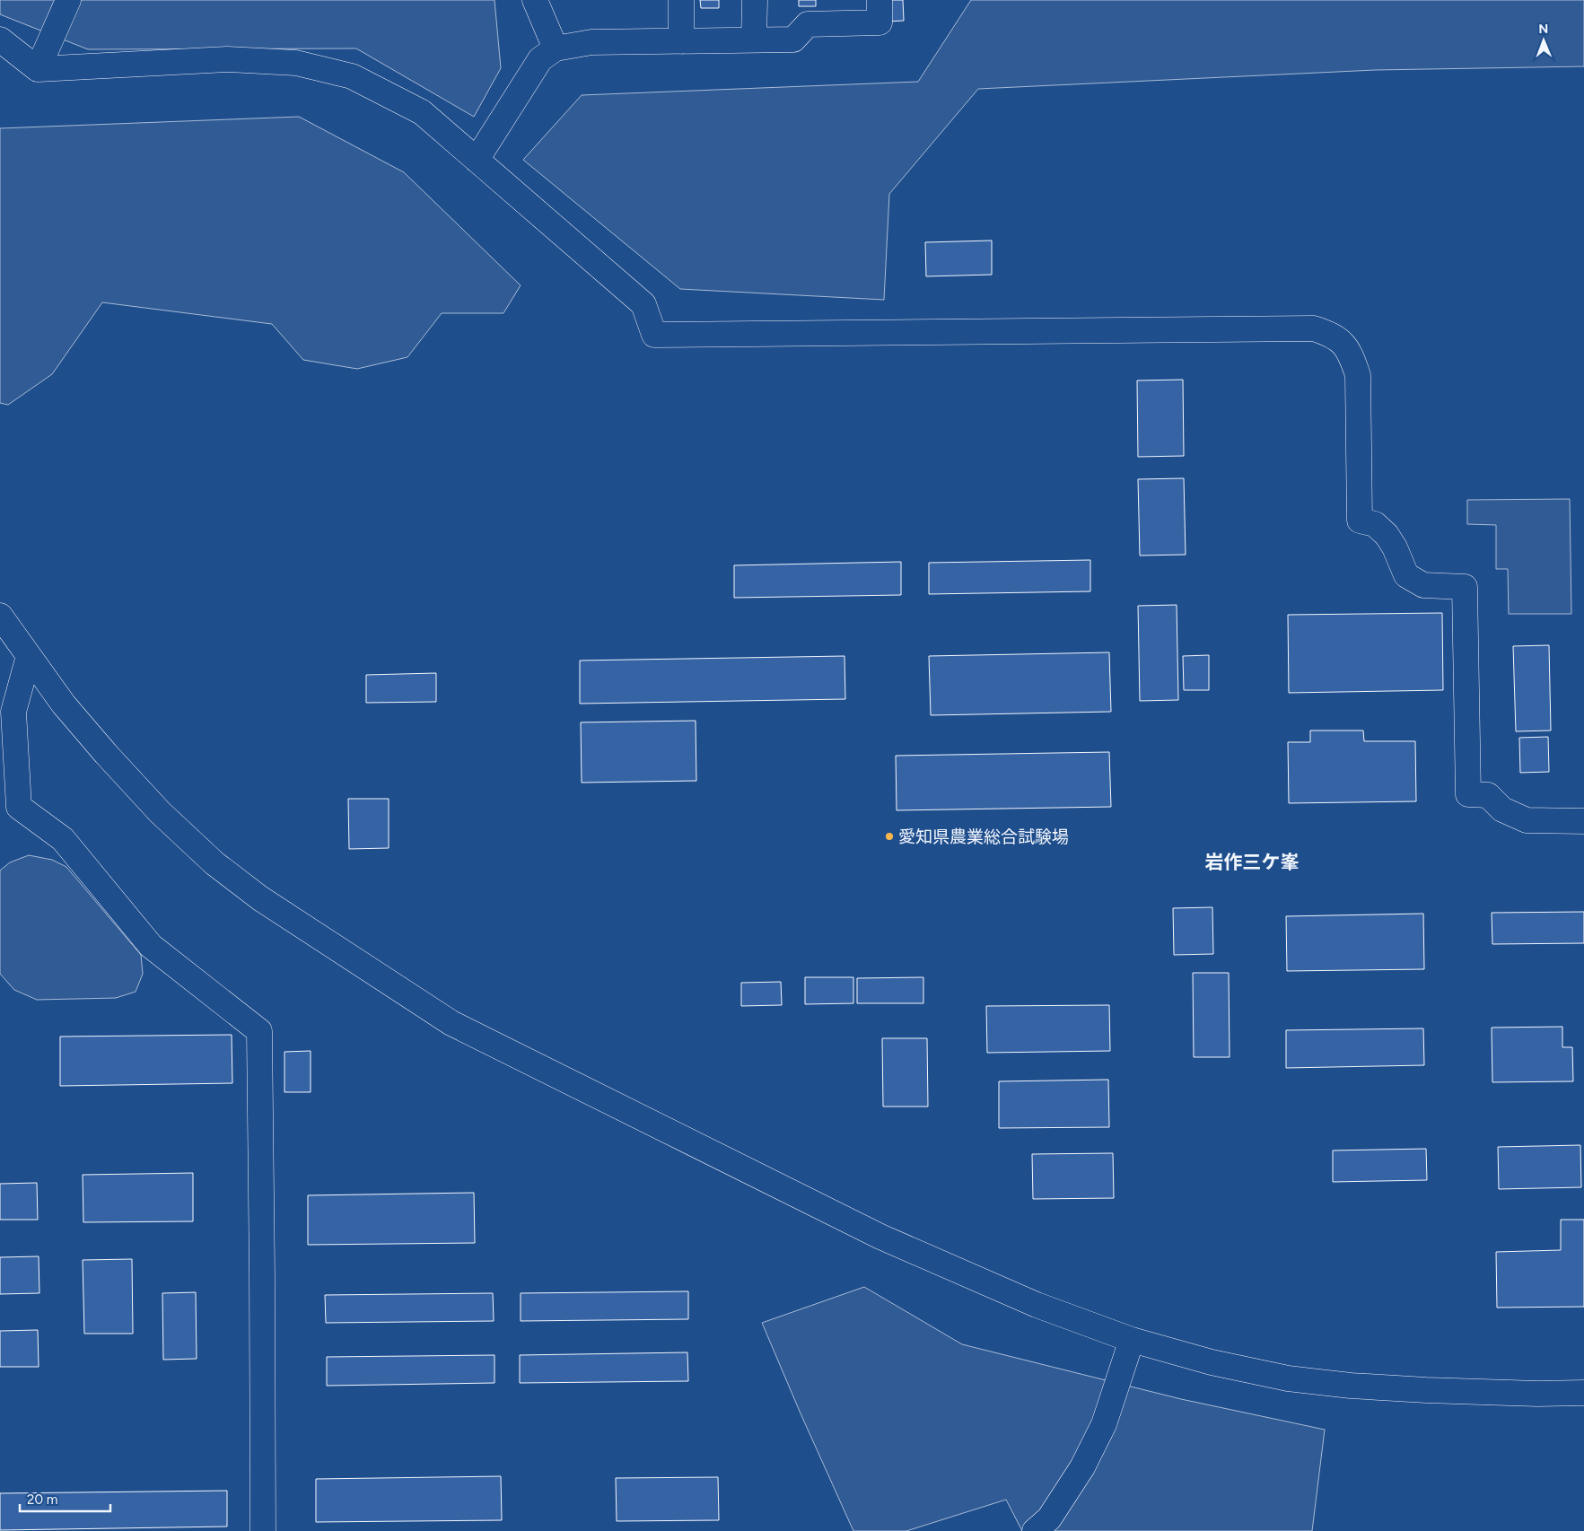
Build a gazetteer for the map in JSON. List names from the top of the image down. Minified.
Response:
{"districts":["岩作三ケ峯"],"places":["愛知県農業総合試験場"],"scale_bar":"20 m","north":"top"}
